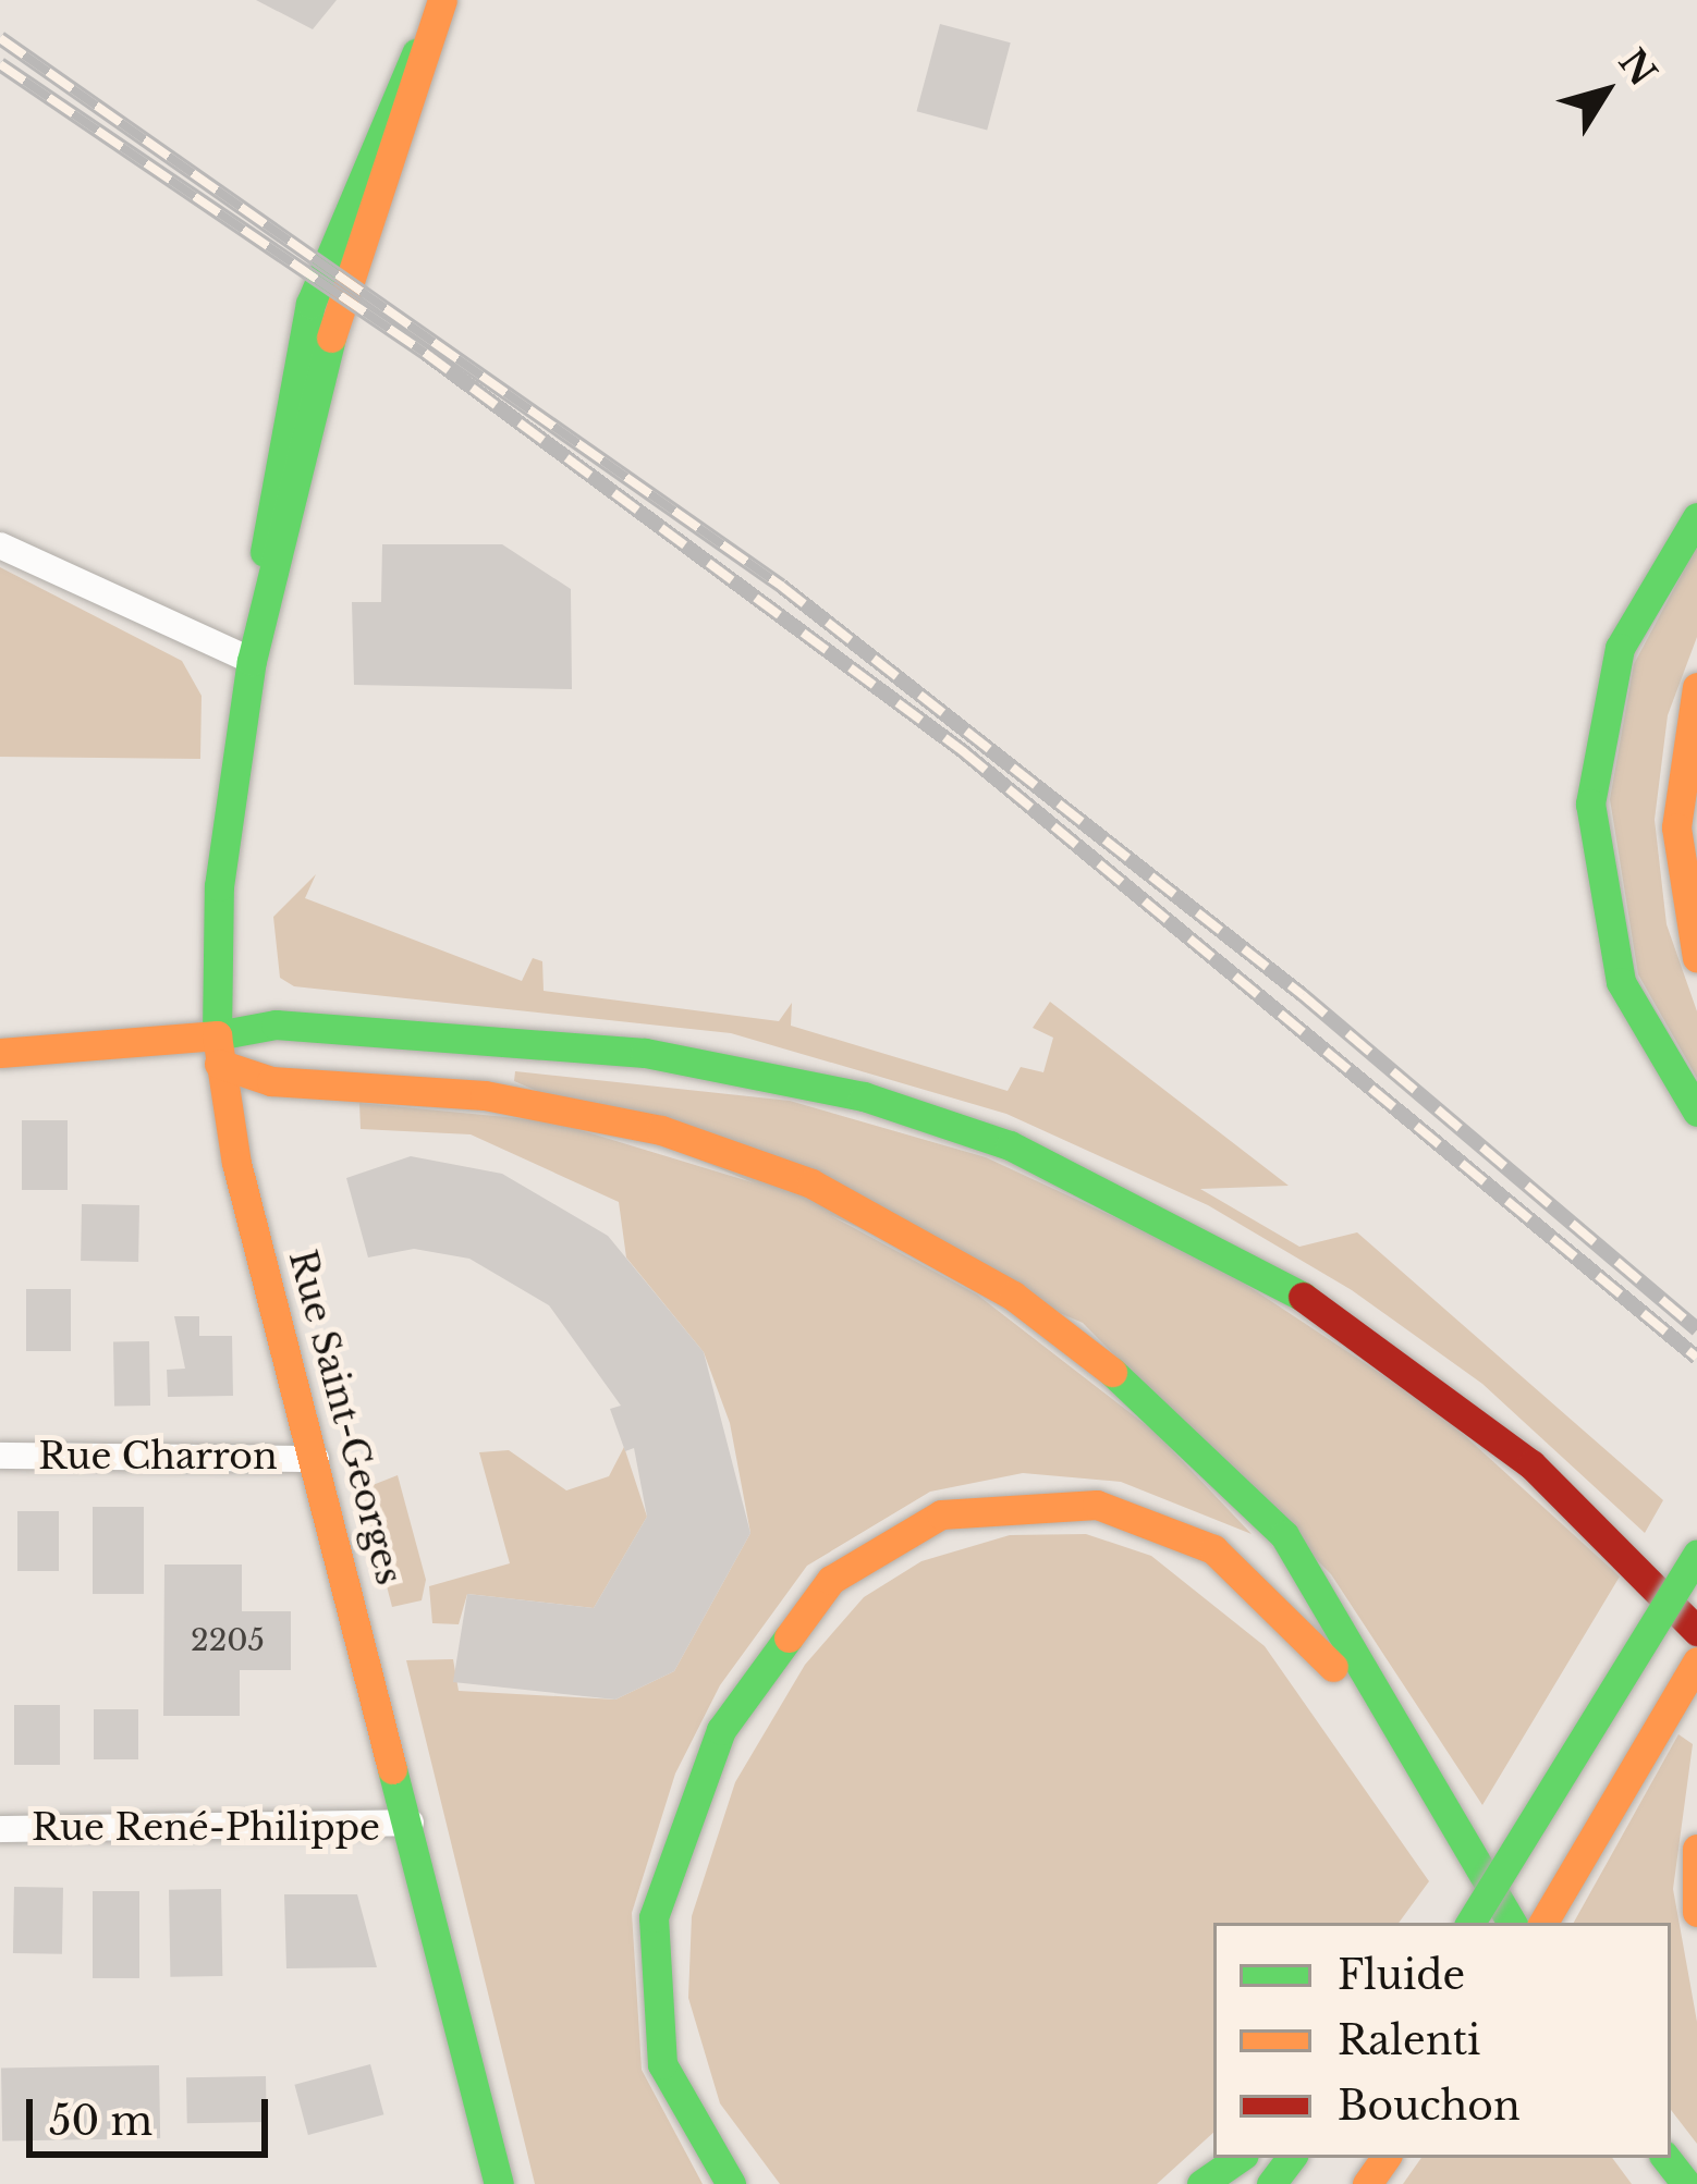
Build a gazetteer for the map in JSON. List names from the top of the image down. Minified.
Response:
{"streets":{"main road":["Rue Saint-Georges"],"street":["Rue Charron","Rue René-Philippe"]},"crossings":[["Rue Saint-Georges","Rue Charron"],["Rue Saint-Georges","Rue René-Philippe"]],"house_numbers":["2205"],"legend":["Fluide","Ralenti","Bouchon"],"scale_bar":"50 m","north":"top right"}
